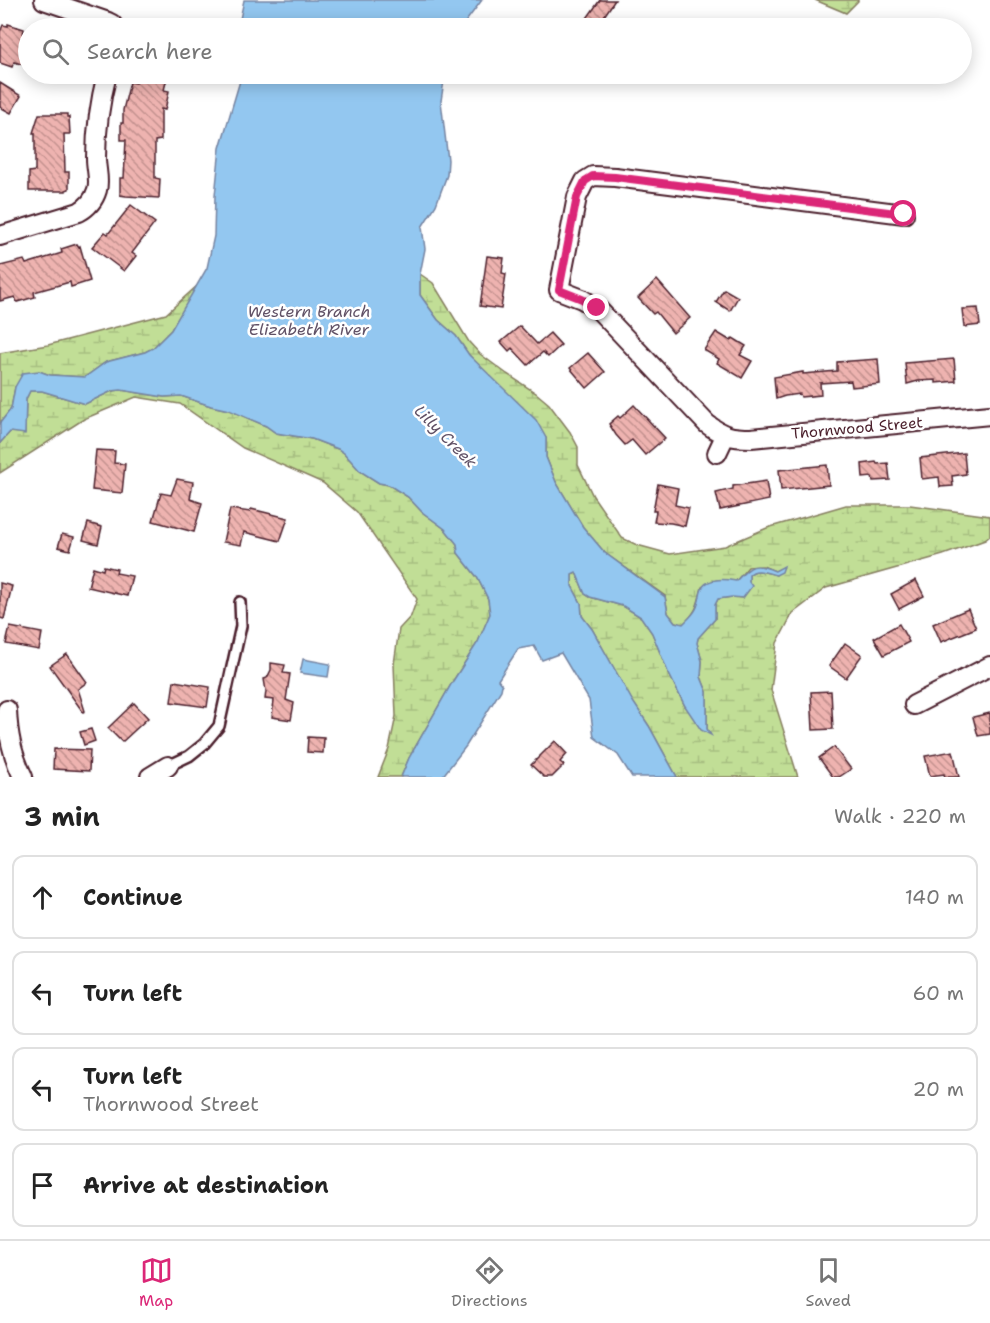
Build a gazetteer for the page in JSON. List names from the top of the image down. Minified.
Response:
{"streets":{"street":["Thornwood Street"]},"water":["Western Branch Elizabeth River","Lilly Creek"],"page":{"search":"Search here","heading":["3 min","Walk · 220 m"],"list":[["Continue","140 m"],["Turn left","60 m"],["Turn left","Thornwood Street","20 m"],"Arrive at destination"],"nav":["Map","Directions","Saved"]}}
